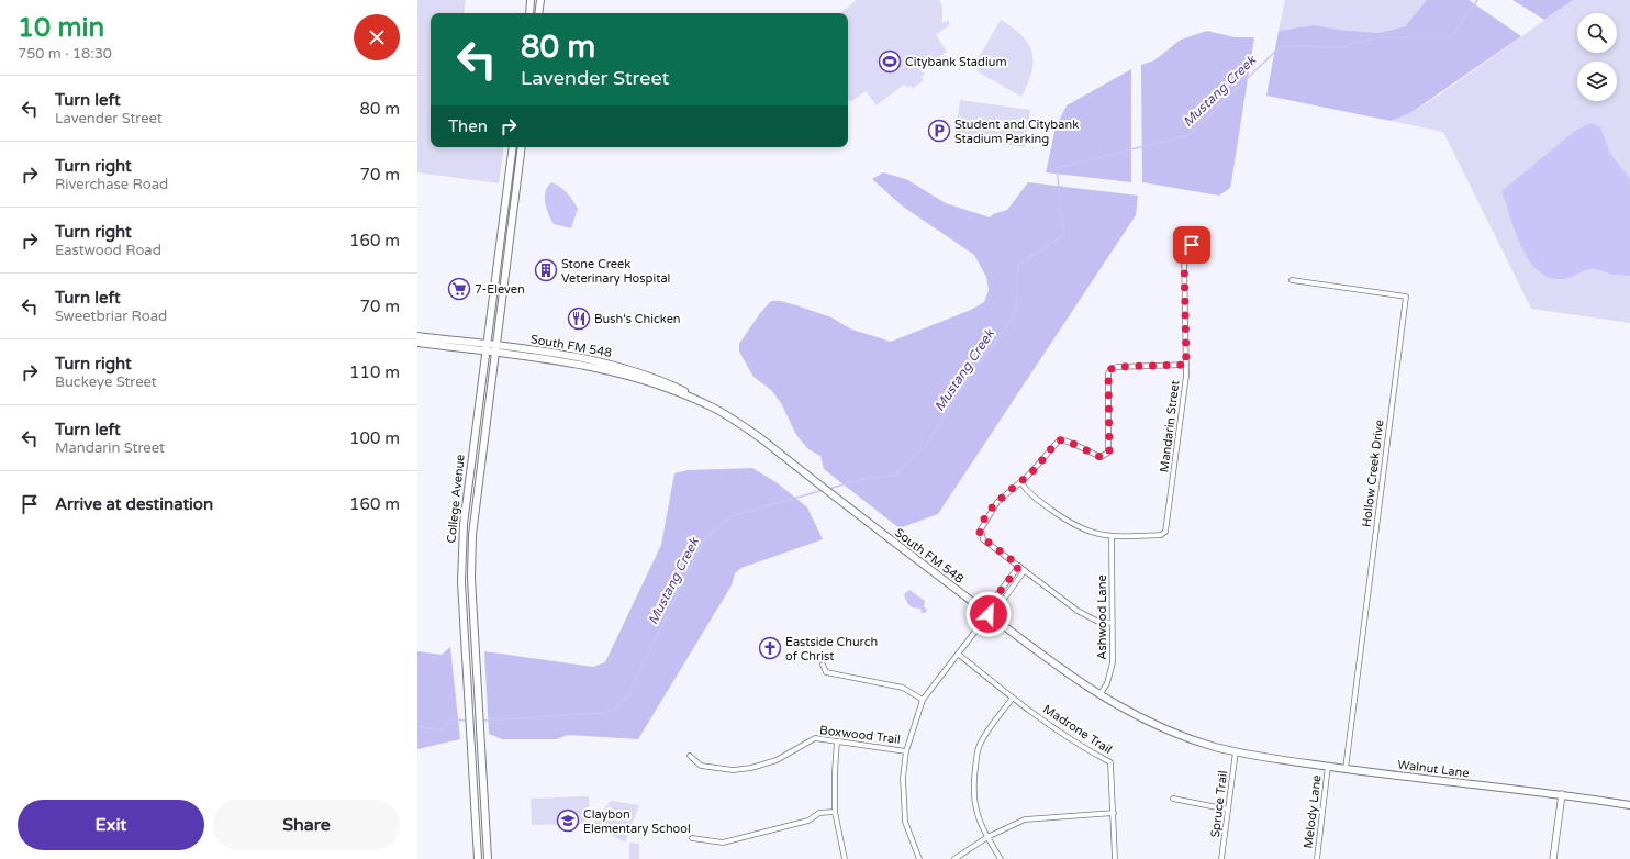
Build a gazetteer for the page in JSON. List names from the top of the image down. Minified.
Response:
{"streets":{"main road":["South FM 548","College Avenue","Walnut Lane"],"street":["Mandarin Street","Hollow Creek Drive","Ashwood Lane","Madrone Trail","Boxwood Trail","Spruce Trail","Melody Lane"]},"crossings":[["South FM 548","College Avenue"],["South FM 548","Ashwood Lane"],["South FM 548","Walnut Lane"],["South FM 548","Spruce Trail"],["Mandarin Street","Ashwood Lane"],["Hollow Creek Drive","Walnut Lane"],["Walnut Lane","Spruce Trail"],["Walnut Lane","Melody Lane"]],"water":["Mustang Creek"],"places":{"sports":["Citybank Stadium"],"parking":["Student and Citybank Stadium Parking"],"building":["Stone Creek Veterinary Hospital"],"supermarket":["7-Eleven"],"restaurant":["Bush's Chicken"],"church":["Eastside Church of Christ"],"school or university":["Claybon Elementary School"]},"page":{"heading":["10 min","750 m · 18:30"],"turn":["80 m","Lavender Street"],"list":[{"name":"Turn left","note":"Lavender Street","value":"80 m"},{"name":"Turn right","note":"Riverchase Road","value":"70 m"},{"name":"Turn right","note":"Eastwood Road","value":"160 m"},{"name":"Turn left","note":"Sweetbriar Road","value":"70 m"},{"name":"Turn right","note":"Buckeye Street","value":"110 m"},{"name":"Turn left","note":"Mandarin Street","value":"100 m"},{"name":"Arrive at destination","value":"160 m"}],"then":"Then","buttons":["Exit","Share"]}}
